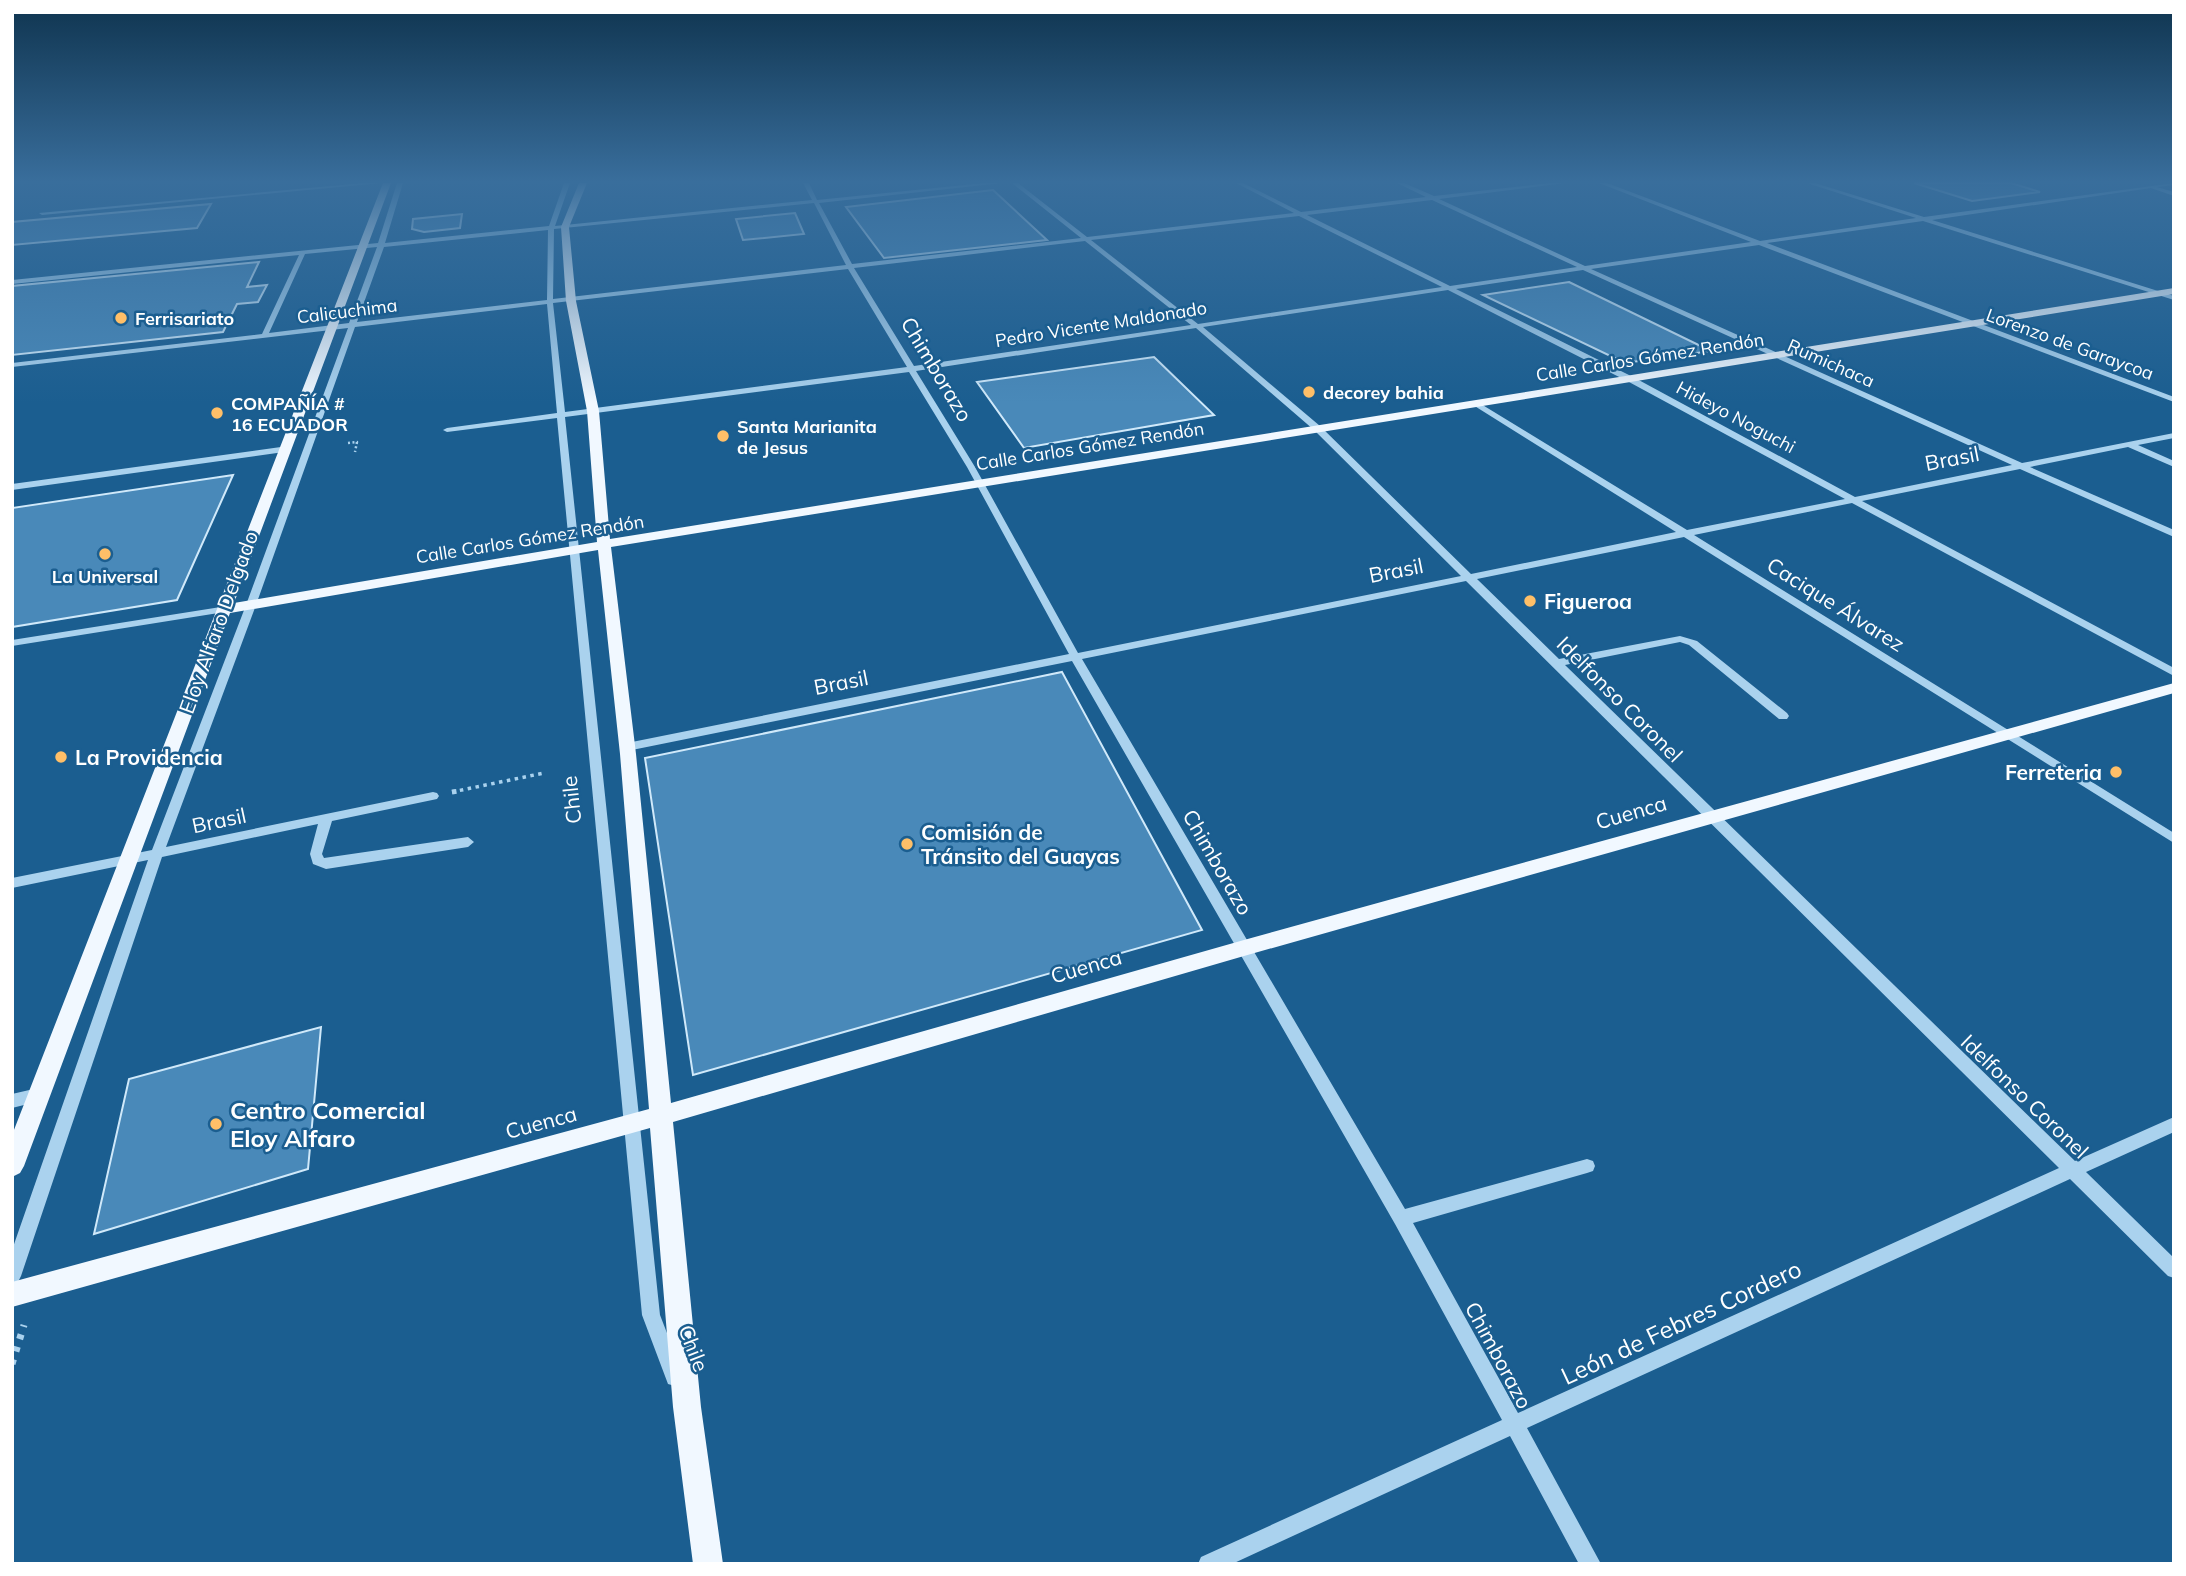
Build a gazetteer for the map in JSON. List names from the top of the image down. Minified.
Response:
{"streets":{"main road":["Calle Carlos Gómez Rendón","Eloy Alfaro Delgado","Chile","Cuenca"],"street":["Calicuchima","Pedro Vicente Maldonado","Lorenzo de Garaycoa","Rumichaca","Chimborazo","Hideyo Noguchi","Brasil","Cacique Álvarez","Idelfonso Coronel","León de Febres Cordero"]},"crossings":[["Calicuchima","Chimborazo"],["Calicuchima","Eloy Alfaro Delgado"],["Calicuchima","Chile"],["Pedro Vicente Maldonado","Rumichaca"],["Pedro Vicente Maldonado","Chimborazo"],["Pedro Vicente Maldonado","Hideyo Noguchi"],["Pedro Vicente Maldonado","Idelfonso Coronel"],["Pedro Vicente Maldonado","Chile"],["Lorenzo de Garaycoa","Calle Carlos Gómez Rendón"],["Calle Carlos Gómez Rendón","Rumichaca"],["Calle Carlos Gómez Rendón","Chimborazo"],["Calle Carlos Gómez Rendón","Hideyo Noguchi"],["Calle Carlos Gómez Rendón","Cacique Álvarez"],["Calle Carlos Gómez Rendón","Eloy Alfaro Delgado"],["Calle Carlos Gómez Rendón","Idelfonso Coronel"],["Calle Carlos Gómez Rendón","Chile"],["Rumichaca","Brasil"],["Chimborazo","Brasil"],["Chimborazo","Cuenca"],["Chimborazo","León de Febres Cordero"],["Hideyo Noguchi","Brasil"],["Brasil","Cacique Álvarez"],["Brasil","Eloy Alfaro Delgado"],["Brasil","Idelfonso Coronel"],["Brasil","Chile"],["Cacique Álvarez","Cuenca"],["Idelfonso Coronel","Cuenca"],["Idelfonso Coronel","León de Febres Cordero"],["Chile","Cuenca"]],"places":["Ferrisariato","decorey bahia","COMPAÑÍA # 16 ECUADOR","Santa Marianita de Jesus","La Universal","Figueroa","La Providencia","Ferreteria","Comisión de Tránsito del Guayas","Centro Comercial Eloy Alfaro"]}
